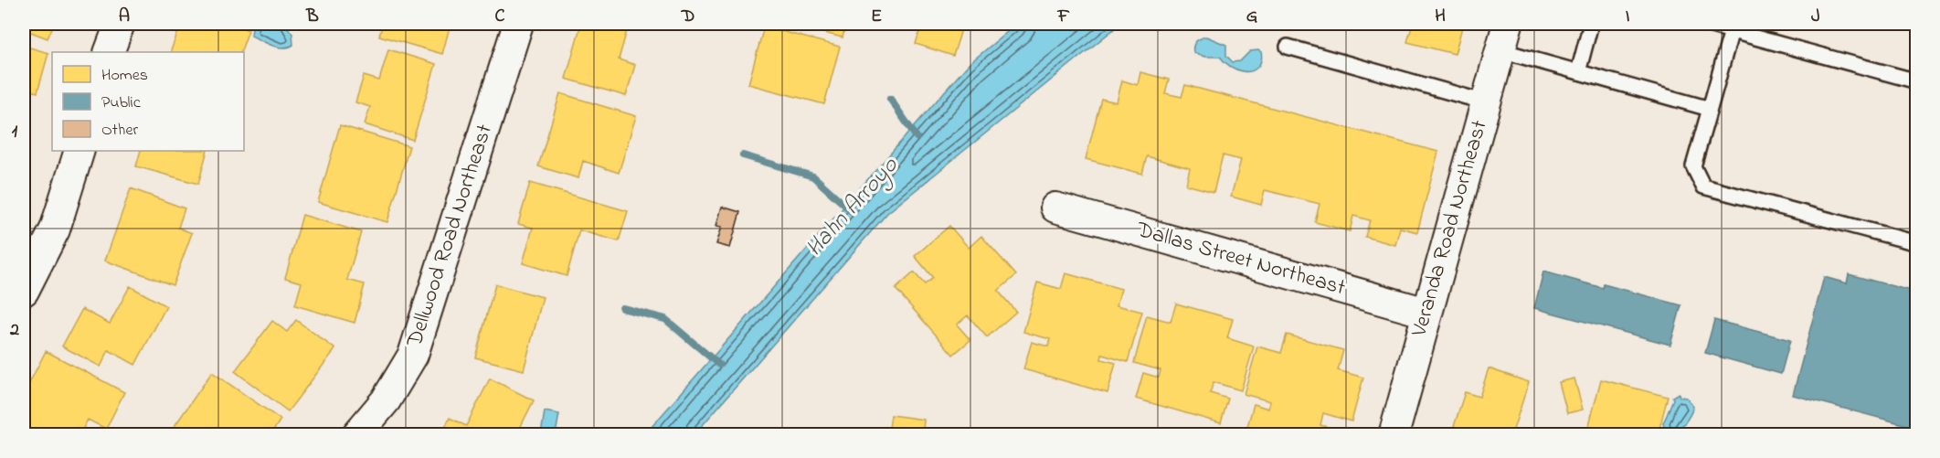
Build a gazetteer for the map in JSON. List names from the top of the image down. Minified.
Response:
{"streets":{"street":["Veranda Road Northeast","Dellwood Road Northeast","Dallas Street Northeast"]},"crossings":[["Veranda Road Northeast","Dallas Street Northeast"]],"water":["Hahn Arroyo"],"legend":["Homes","Public","Other"],"grid":{"columns":["A","B","C","D","E","F","G","H","I","J"],"rows":["1","2"]}}
